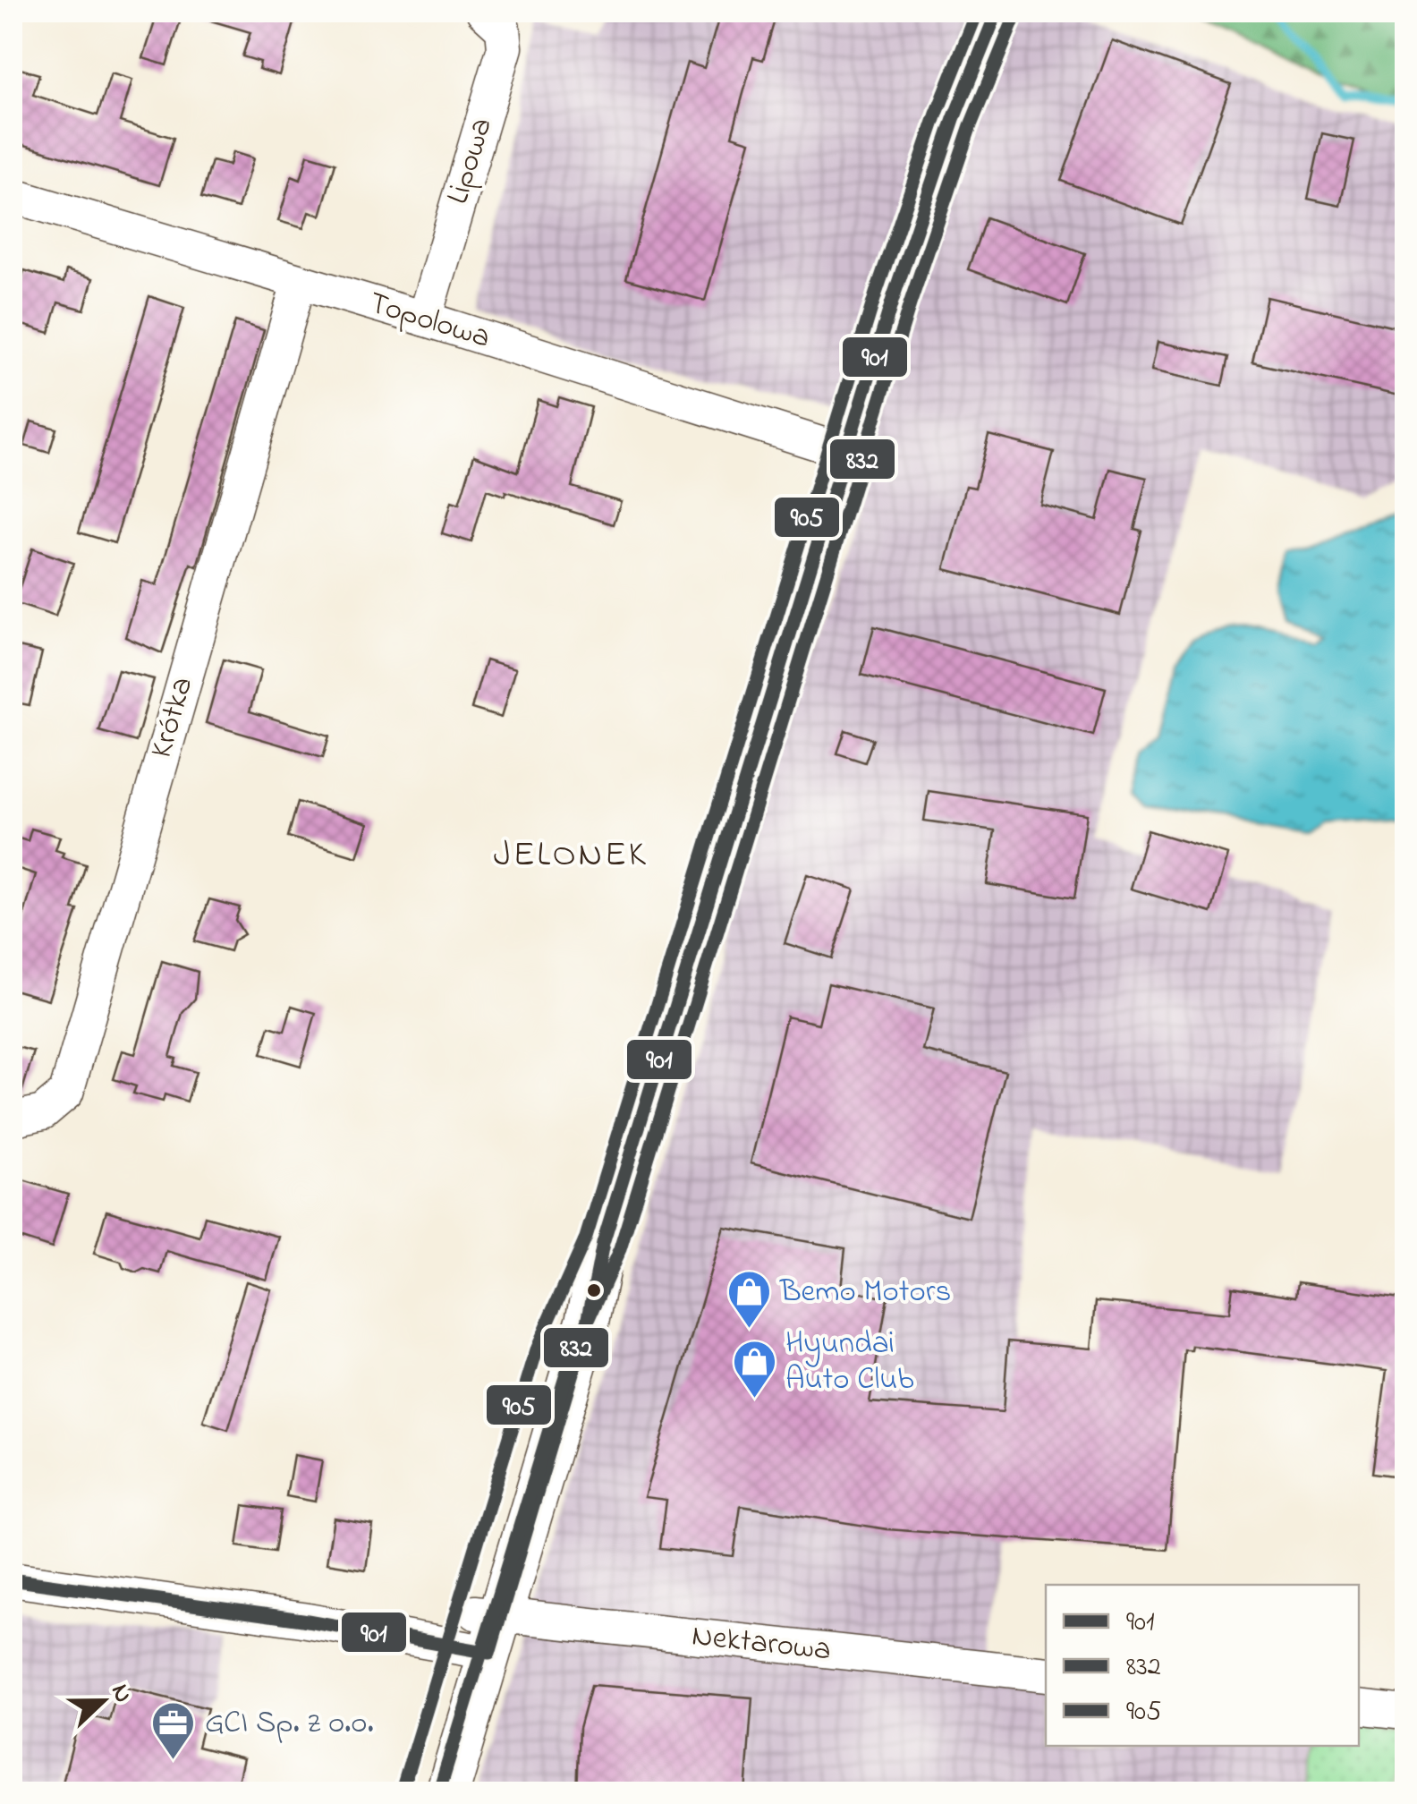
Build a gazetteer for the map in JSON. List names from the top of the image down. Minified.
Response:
{"streets":{"street":["Lipowa","Topolowa","Krótka","Nektarowa"]},"crossings":[["Lipowa","Topolowa"],["Topolowa","Krótka"]],"districts":["JELONEK"],"places":{"shop":["Bemo Motors","Hyundai Auto Club"],"office":["GCI Sp. z o.o."]},"lines":["transit line 901","transit line 905","transit line 832"],"legend":["901","832","905"],"north":"right"}
